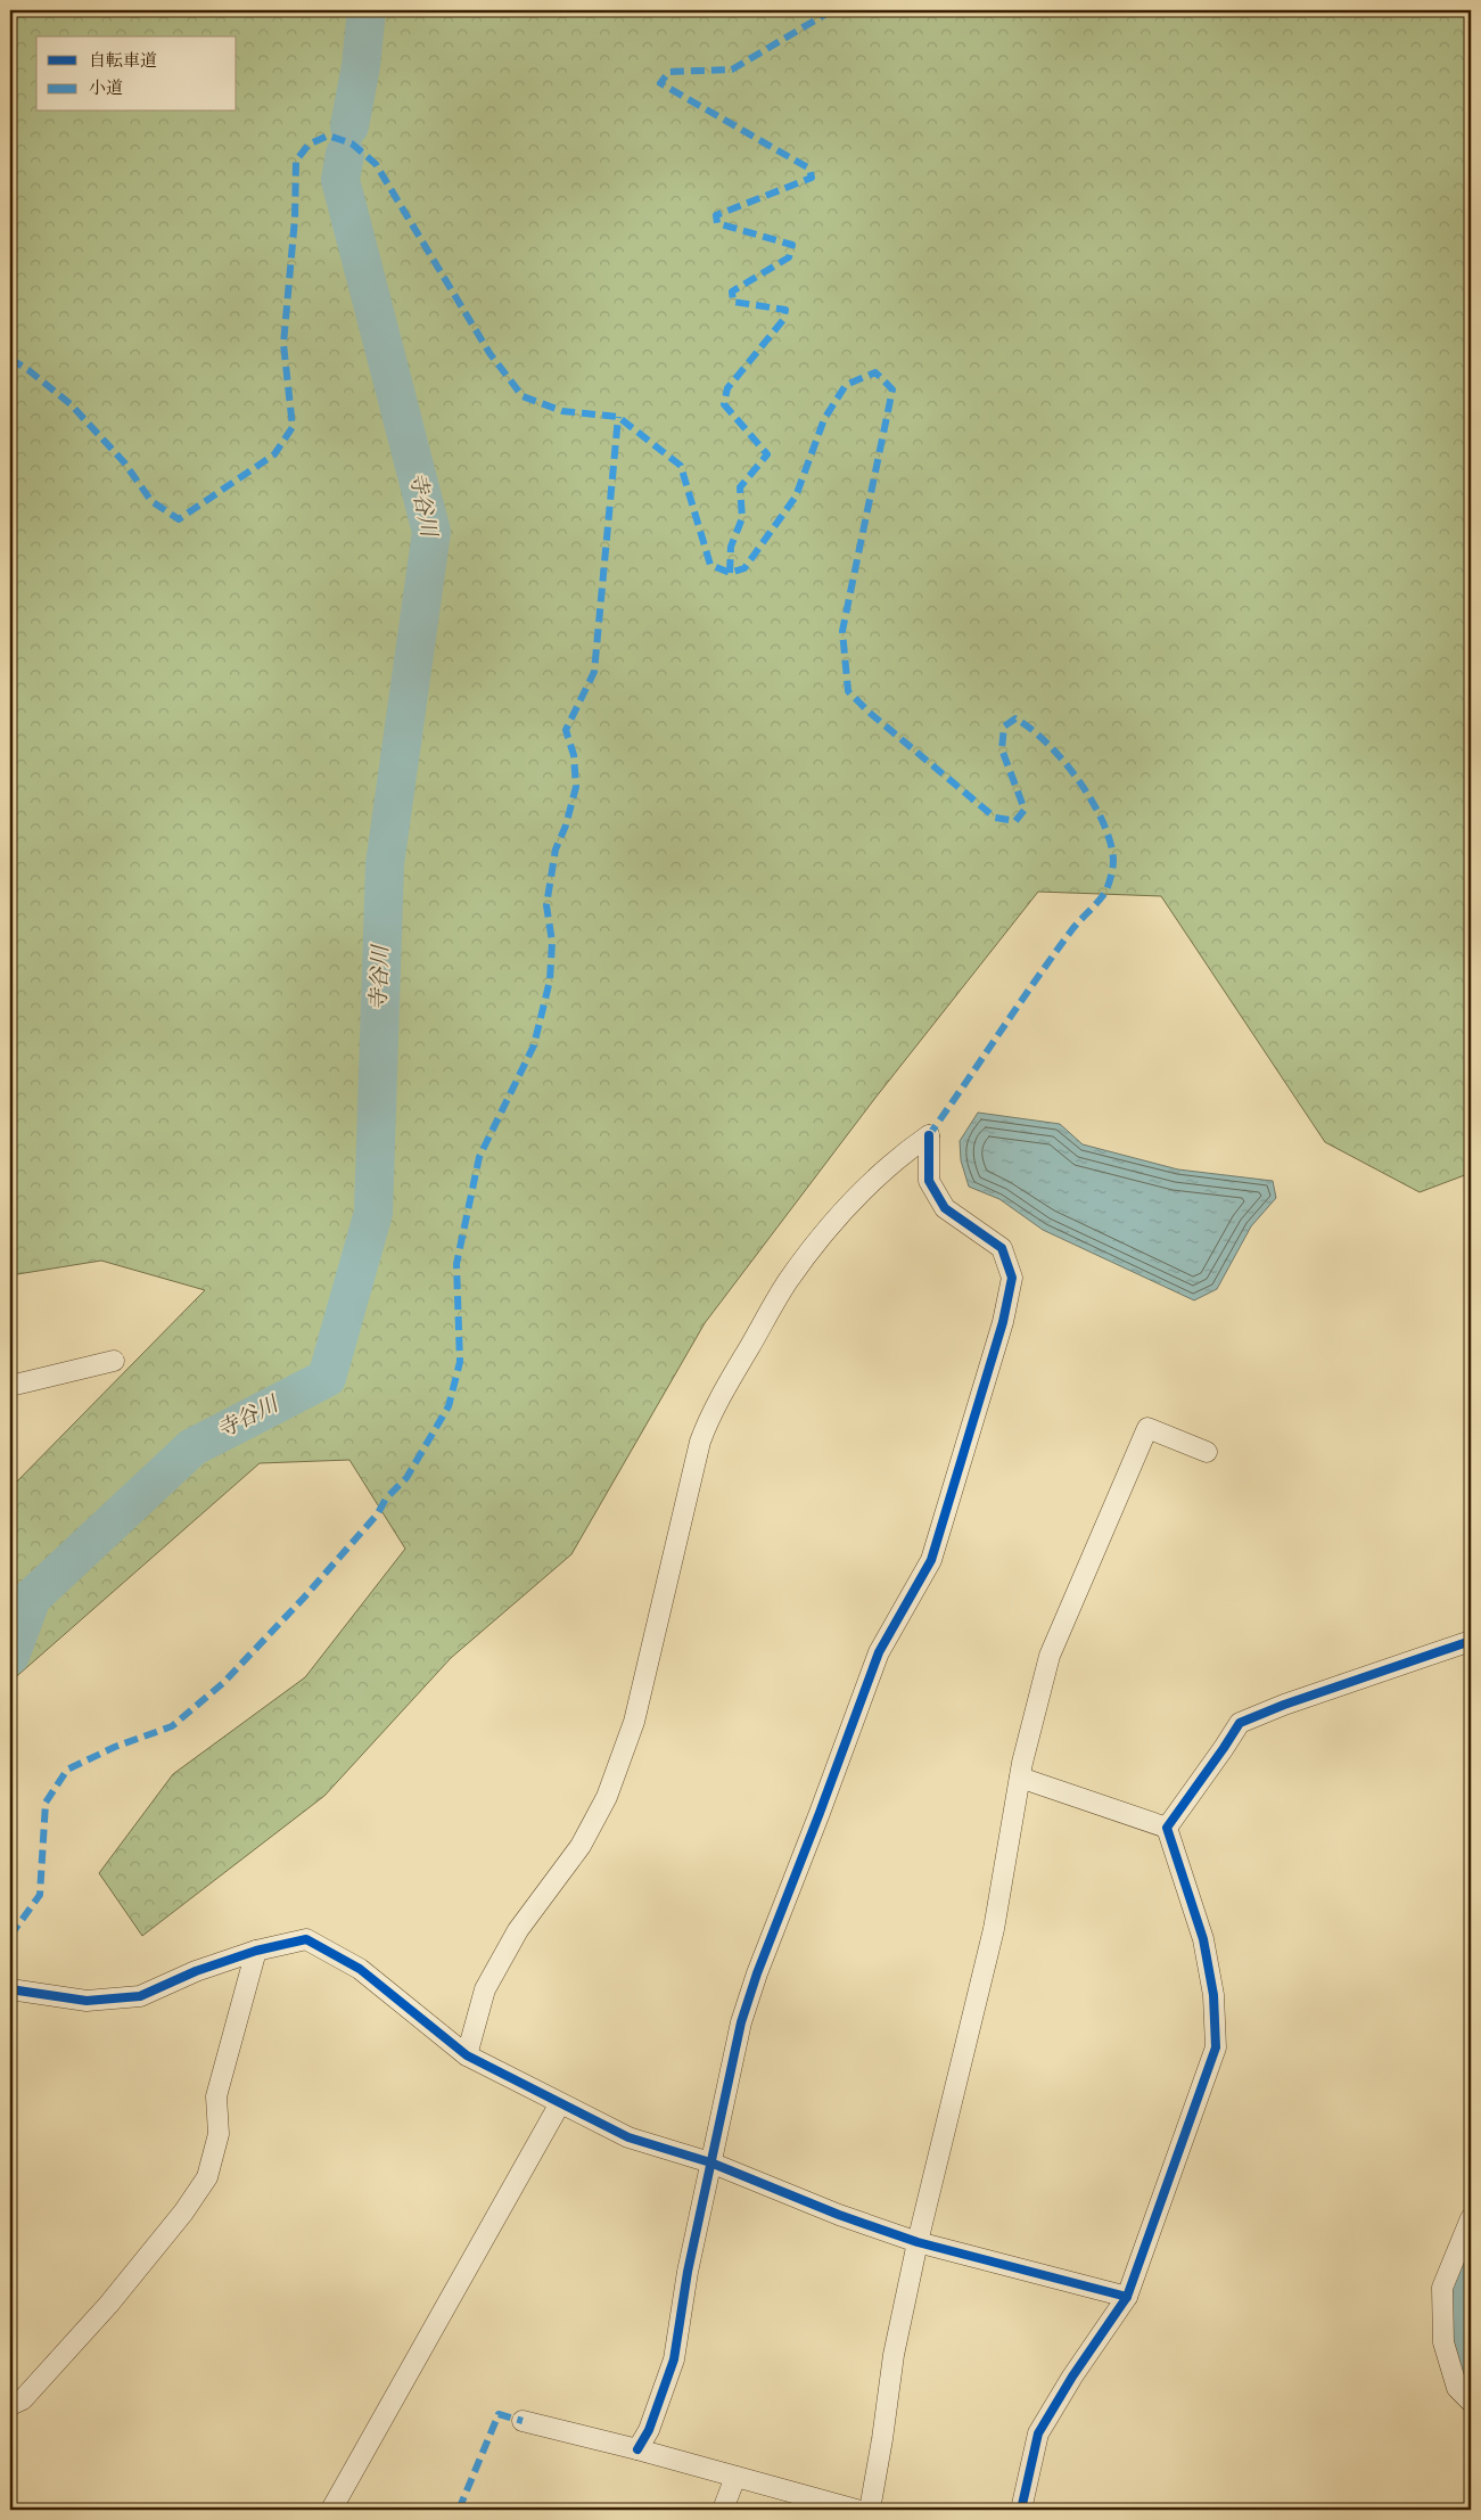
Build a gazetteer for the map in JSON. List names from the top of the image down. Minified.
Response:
{"water":["寺谷川"],"legend":["自転車道","小道"]}
